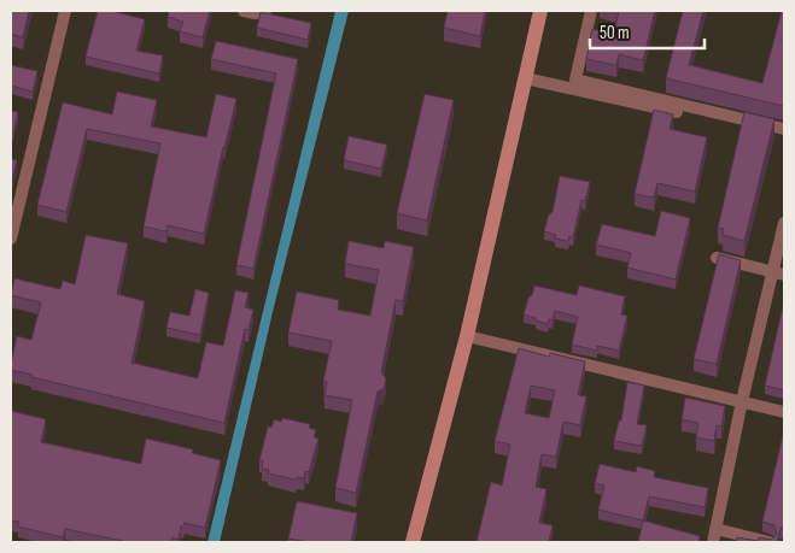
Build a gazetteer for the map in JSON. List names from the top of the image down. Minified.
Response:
{"scale_bar":"50 m"}
